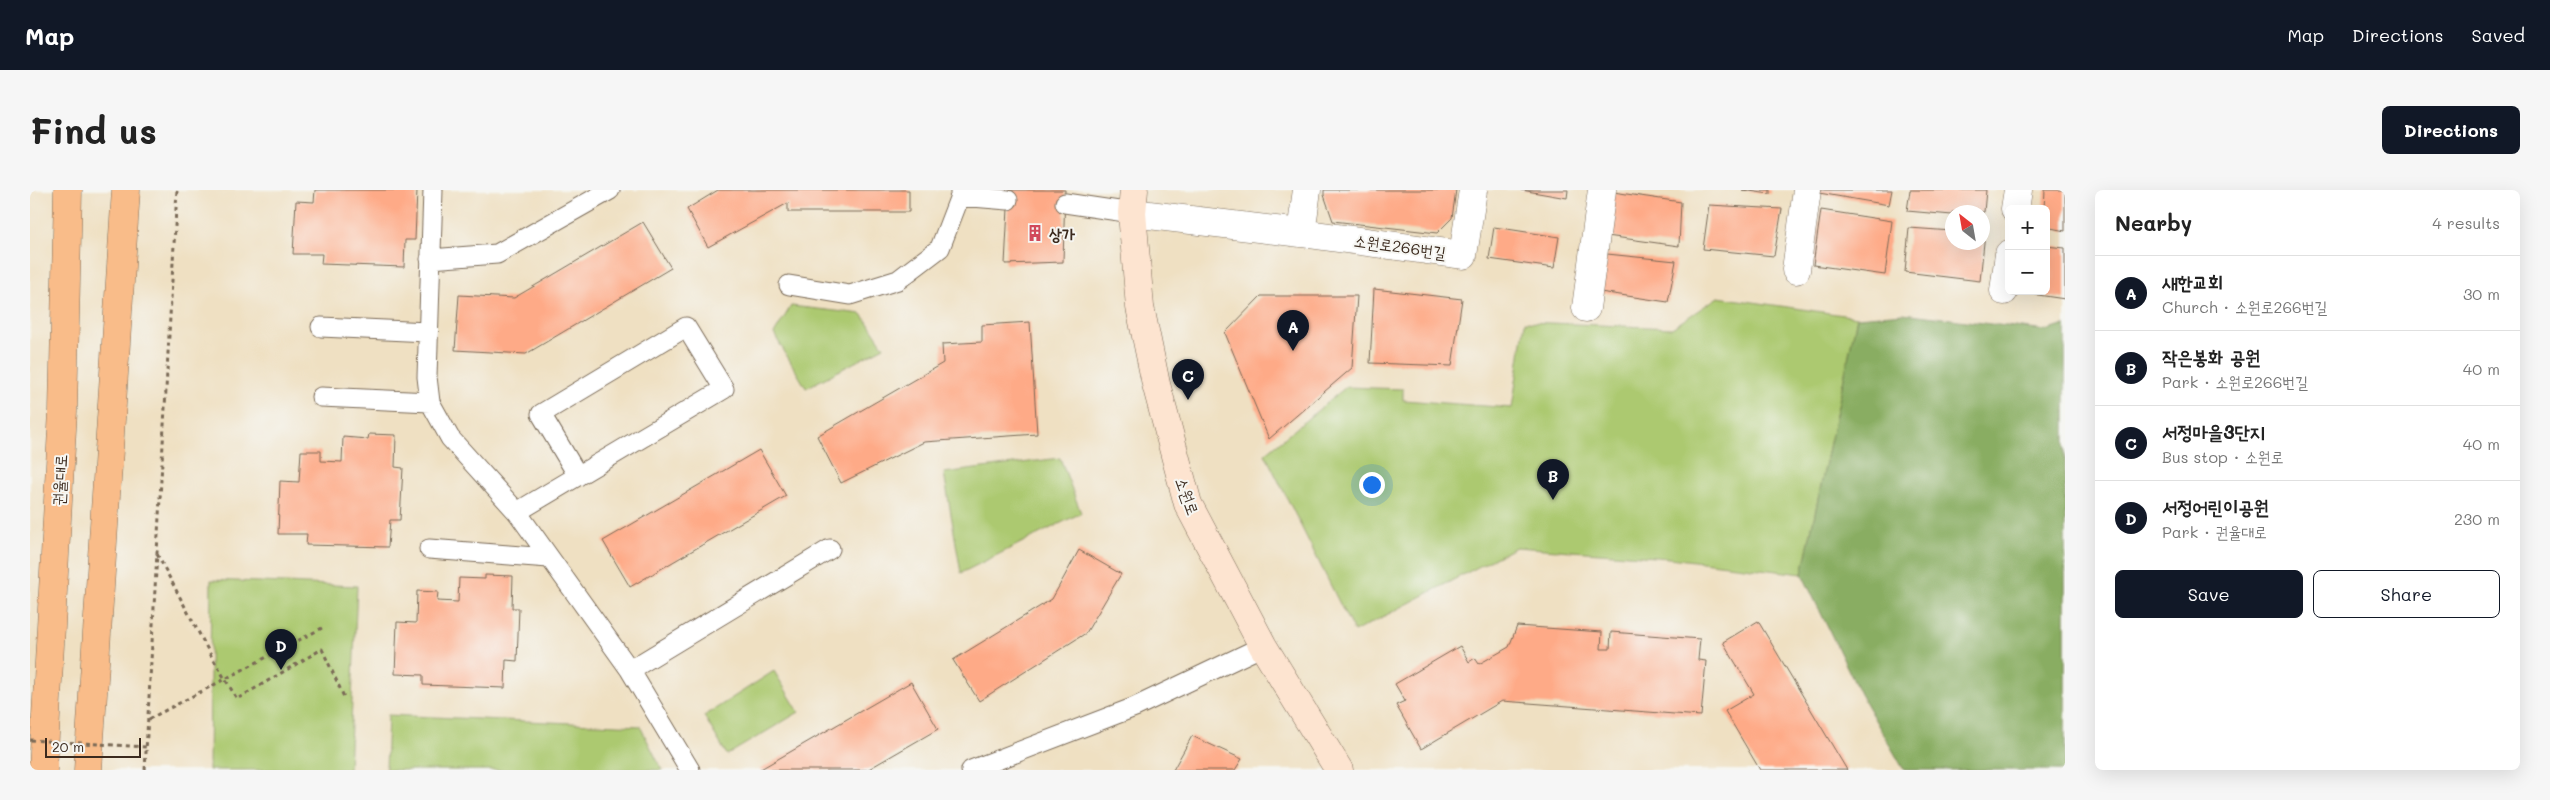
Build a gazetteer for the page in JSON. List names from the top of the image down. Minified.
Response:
{"streets":{"highway":["권율대로"],"main road":["소원로"],"street":["소원로266번길"]},"crossings":[["소원로266번길","소원로"]],"places":{"building":["상가"]},"scale_bar":"20 m","north":"top left","page":{"header":"Map","nav":["Map","Directions","Saved"],"buttons":["Directions",["Save","Share"]],"title":"Find us","heading":["Nearby","4 results"],"map_buttons":["+","−"],"list":[{"mark":"A","name":"새한교회","note":"Church · 소원로266번길","value":"30 m"},{"mark":"B","name":"작은봉화 공원","note":"Park · 소원로266번길","value":"40 m"},{"mark":"C","name":"서정마을3단지","note":"Bus stop · 소원로","value":"40 m"},{"mark":"D","name":"서정어린이공원","note":"Park · 권율대로","value":"230 m"}],"pins":["A","C","B","D"],"scale":"20 m"}}
